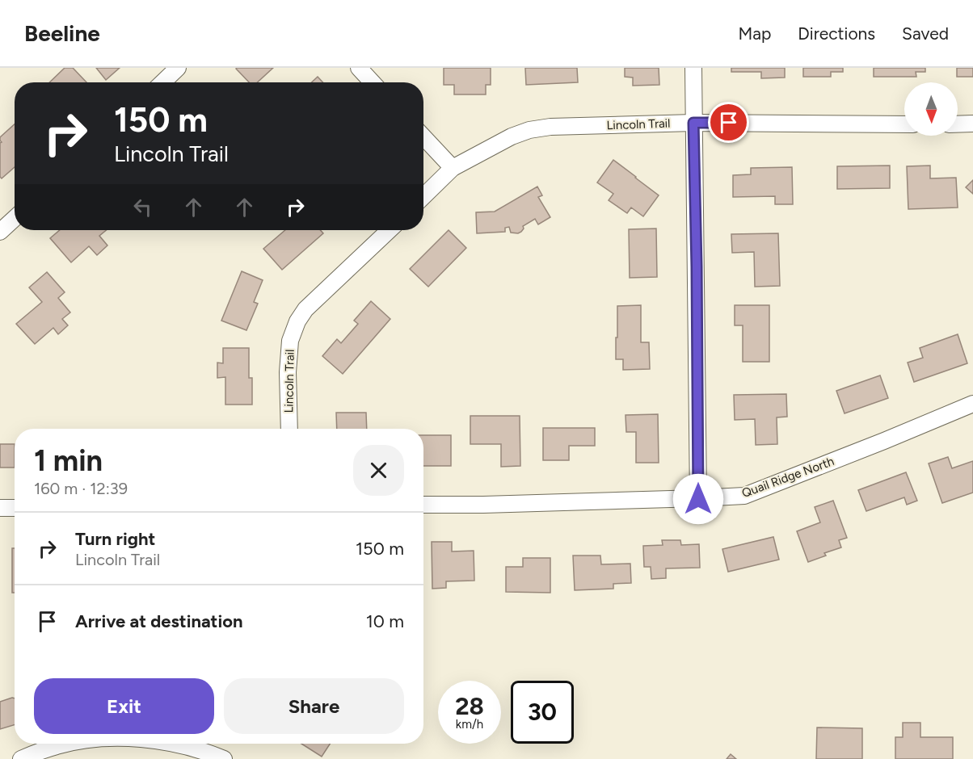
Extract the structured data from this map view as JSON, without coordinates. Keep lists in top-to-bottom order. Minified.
{"streets":{"street":["Lincoln Trail","Quail Ridge North"]},"north":"bottom","page":{"header":"Beeline","nav":["Map","Directions","Saved"],"turn":["150 m","Lincoln Trail"],"heading":["1 min","160 m · 12:39"],"list":[{"name":"Turn right","note":"Lincoln Trail","value":"150 m"},{"name":"Arrive at destination","value":"10 m"}],"buttons":["Exit","Share"],"speed":"28 km/h","limit":"30"}}
